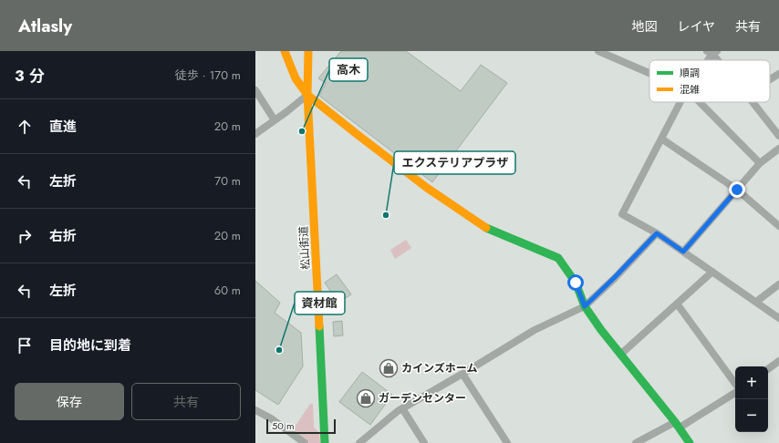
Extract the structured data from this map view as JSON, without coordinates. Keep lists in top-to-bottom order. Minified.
{"streets":{"street":["松山街道"]},"places":{"other":["高木","エクステリアプラザ","資材館"],"shop":["カインズホーム","ガーデンセンター"]},"legend":["順調","混雑"],"scale_bar":"50 m","page":{"header":"Atlasly","nav":["地図","レイヤ","共有"],"heading":["3 分","徒歩 · 170 m"],"list":[["直進","20 m"],["左折","70 m"],["右折","20 m"],["左折","60 m"],"目的地に到着"],"map_buttons":["+","−"],"buttons":["保存","共有"],"scale":"50 m"}}
